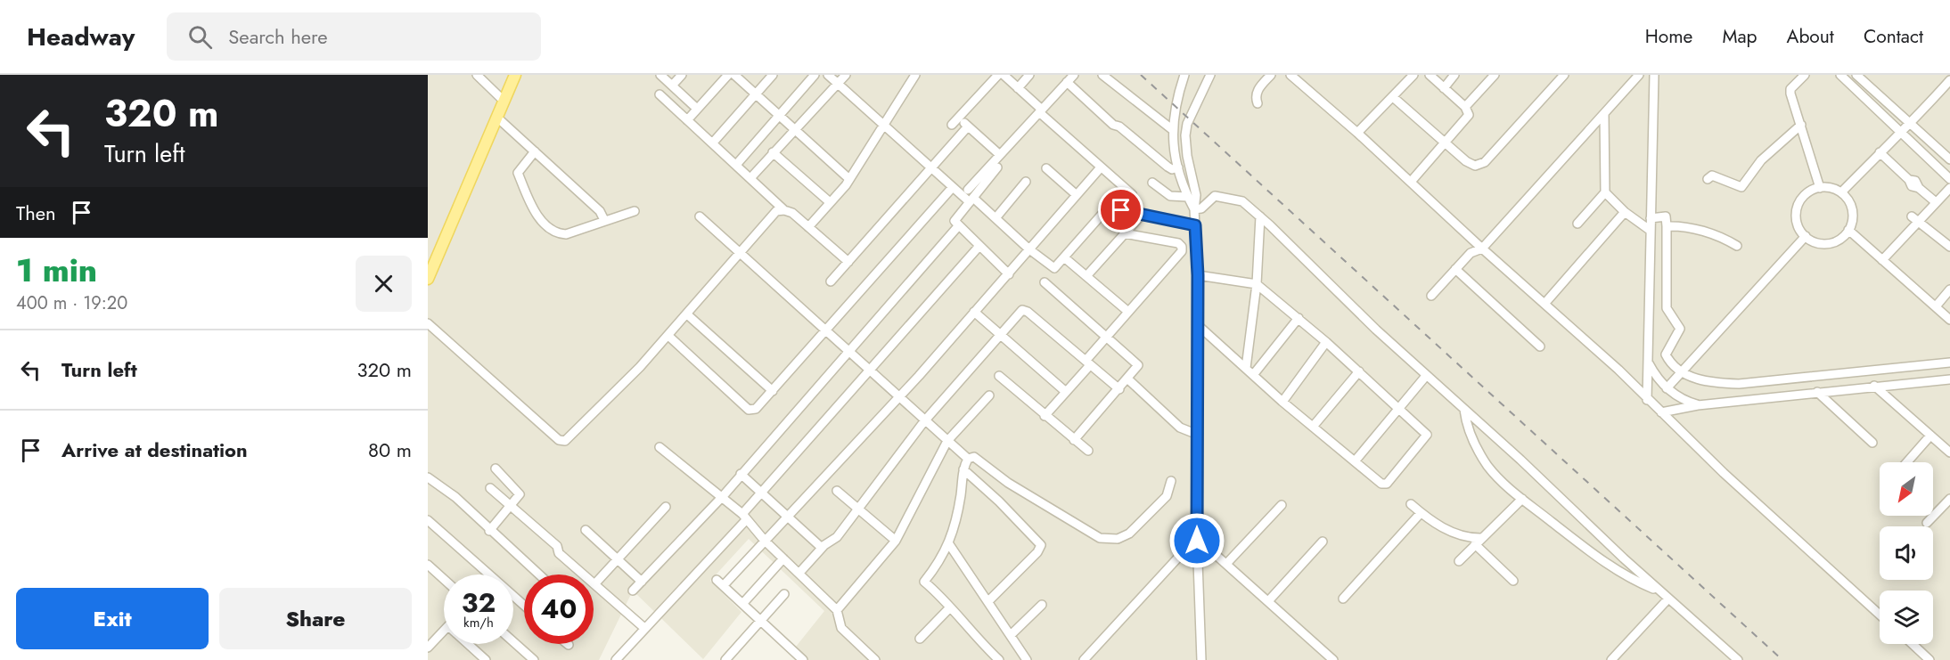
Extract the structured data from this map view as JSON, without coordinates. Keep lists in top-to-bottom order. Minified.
{"north":"bottom left","page":{"header":"Headway","search":"Search here","nav":["Home","Map","About","Contact"],"turn":["320 m","Turn left"],"then":"Then","heading":["1 min","400 m · 19:20"],"list":[{"name":"Turn left","value":"320 m"},{"name":"Arrive at destination","value":"80 m"}],"speed":"32 km/h","limit":"40","buttons":["Exit","Share"]}}
